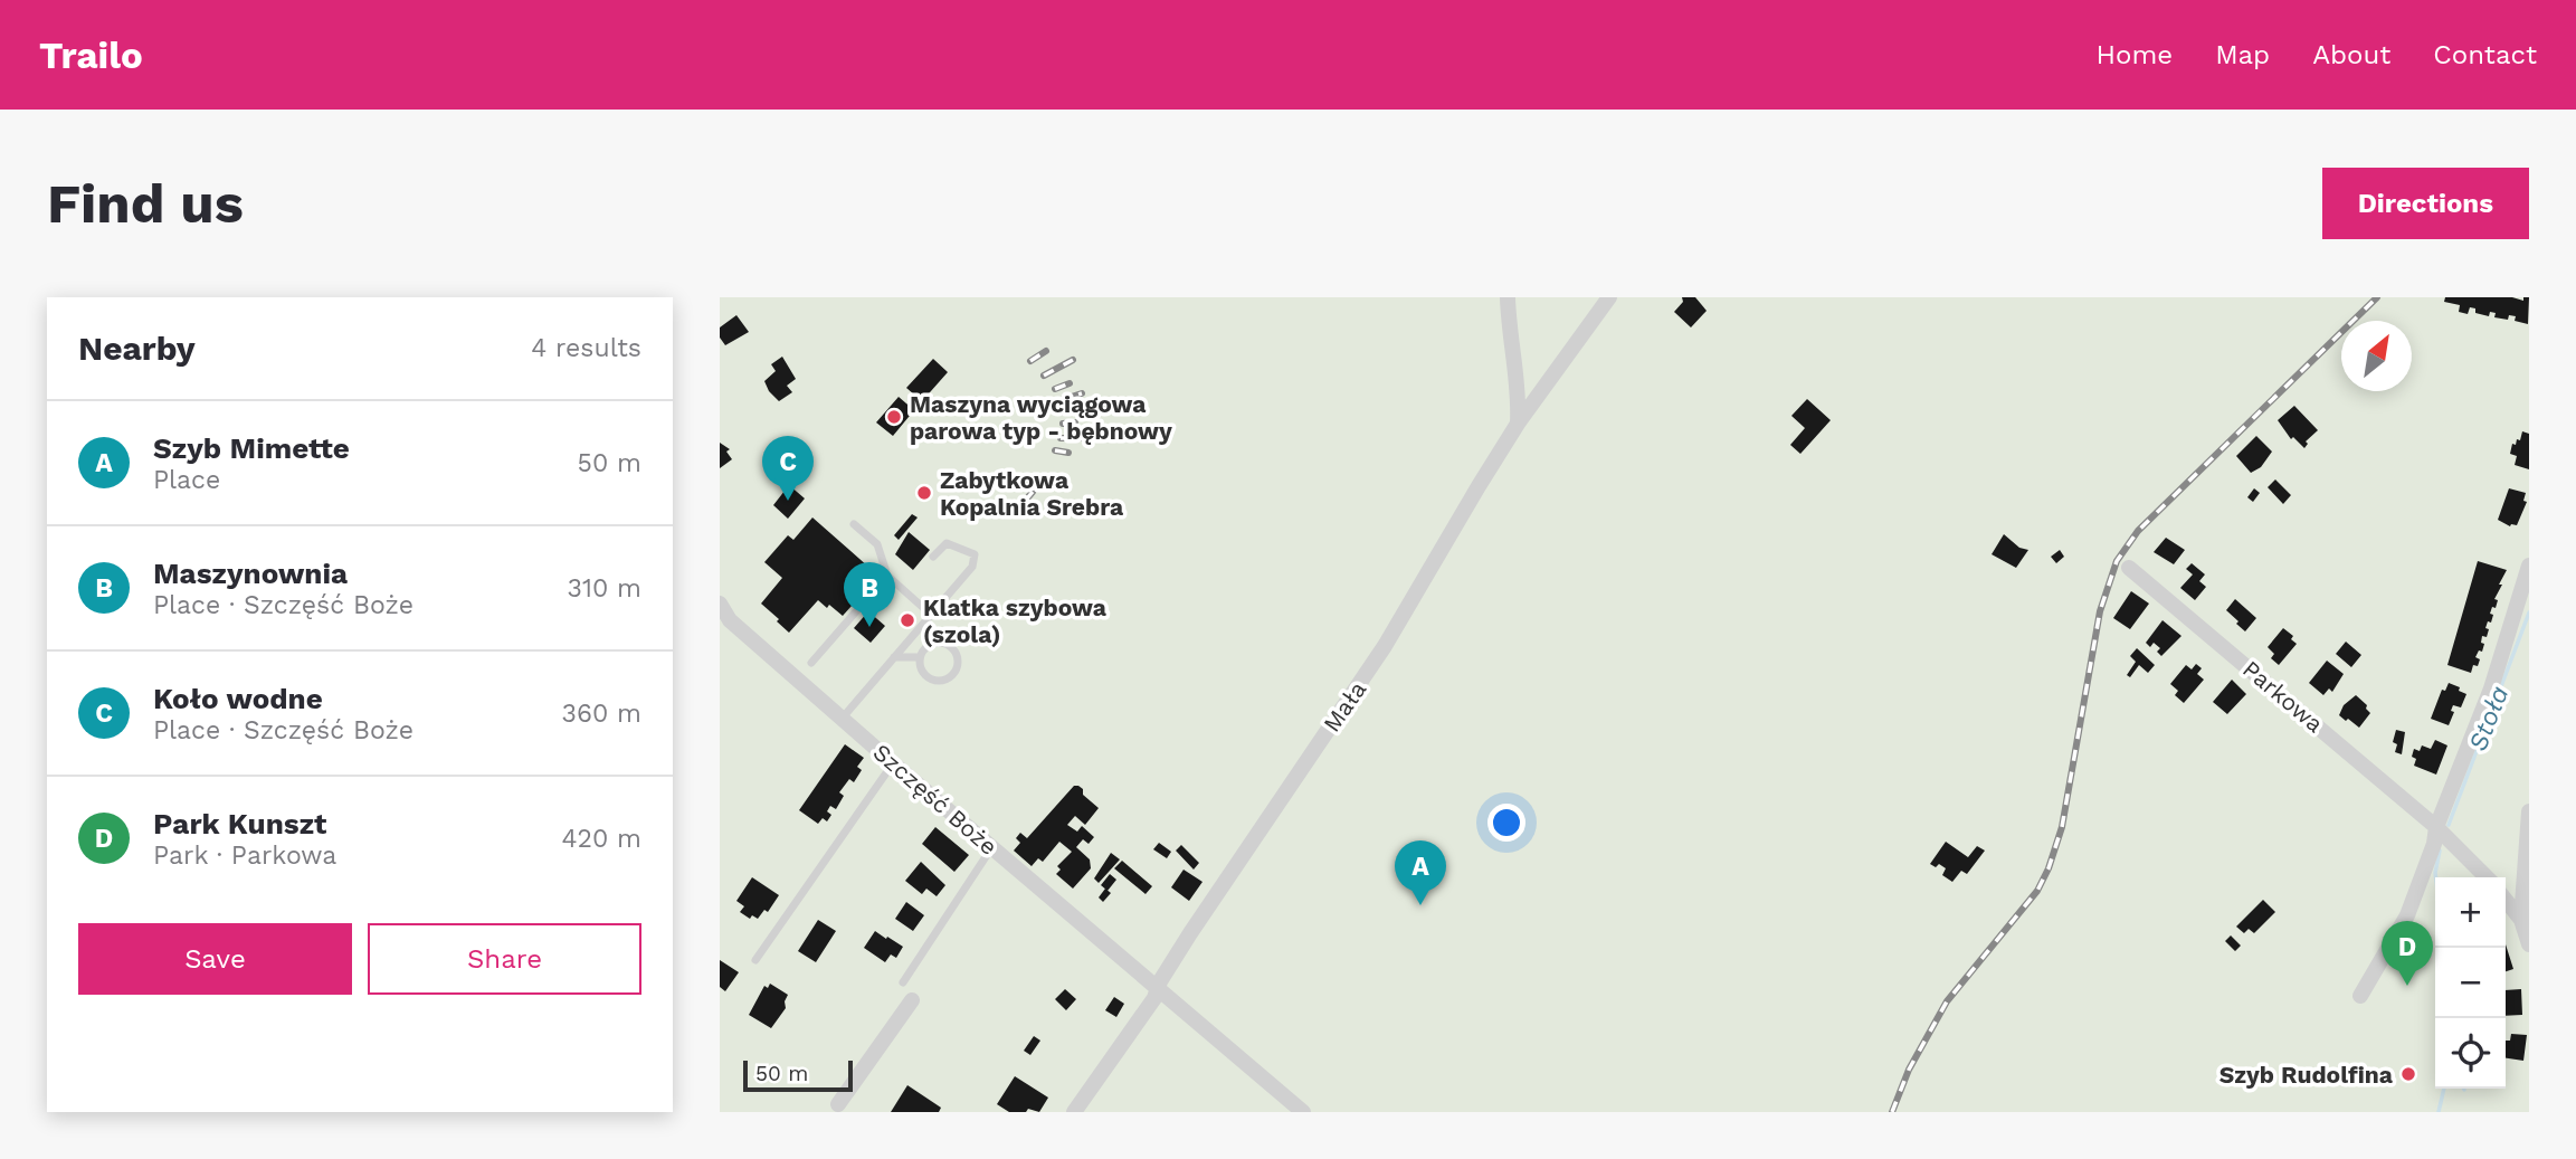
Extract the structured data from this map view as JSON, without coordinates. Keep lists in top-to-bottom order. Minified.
{"streets":{"street":["Parkowa","Mała","Szczęść Boże"]},"crossings":[["Mała","Szczęść Boże"]],"water":["Stoła"],"places":["Maszyna wyciągowa parowa typ - bębnowy","Zabytkowa Kopalnia Srebra","Klatka szybowa (szola)","Szyb Rudolfina"],"scale_bar":"50 m","north":"top right","page":{"header":"Trailo","nav":["Home","Map","About","Contact"],"buttons":["Directions",["Save","Share"]],"title":"Find us","heading":["Nearby","4 results"],"list":[{"mark":"A","name":"Szyb Mimette","note":"Place","value":"50 m"},{"mark":"B","name":"Maszynownia","note":"Place · Szczęść Boże","value":"310 m"},{"mark":"C","name":"Koło wodne","note":"Place · Szczęść Boże","value":"360 m"},{"mark":"D","name":"Park Kunszt","note":"Park · Parkowa","value":"420 m"}],"pins":["C","B","A","D"],"map_buttons":["+","−"],"scale":"50 m"}}
